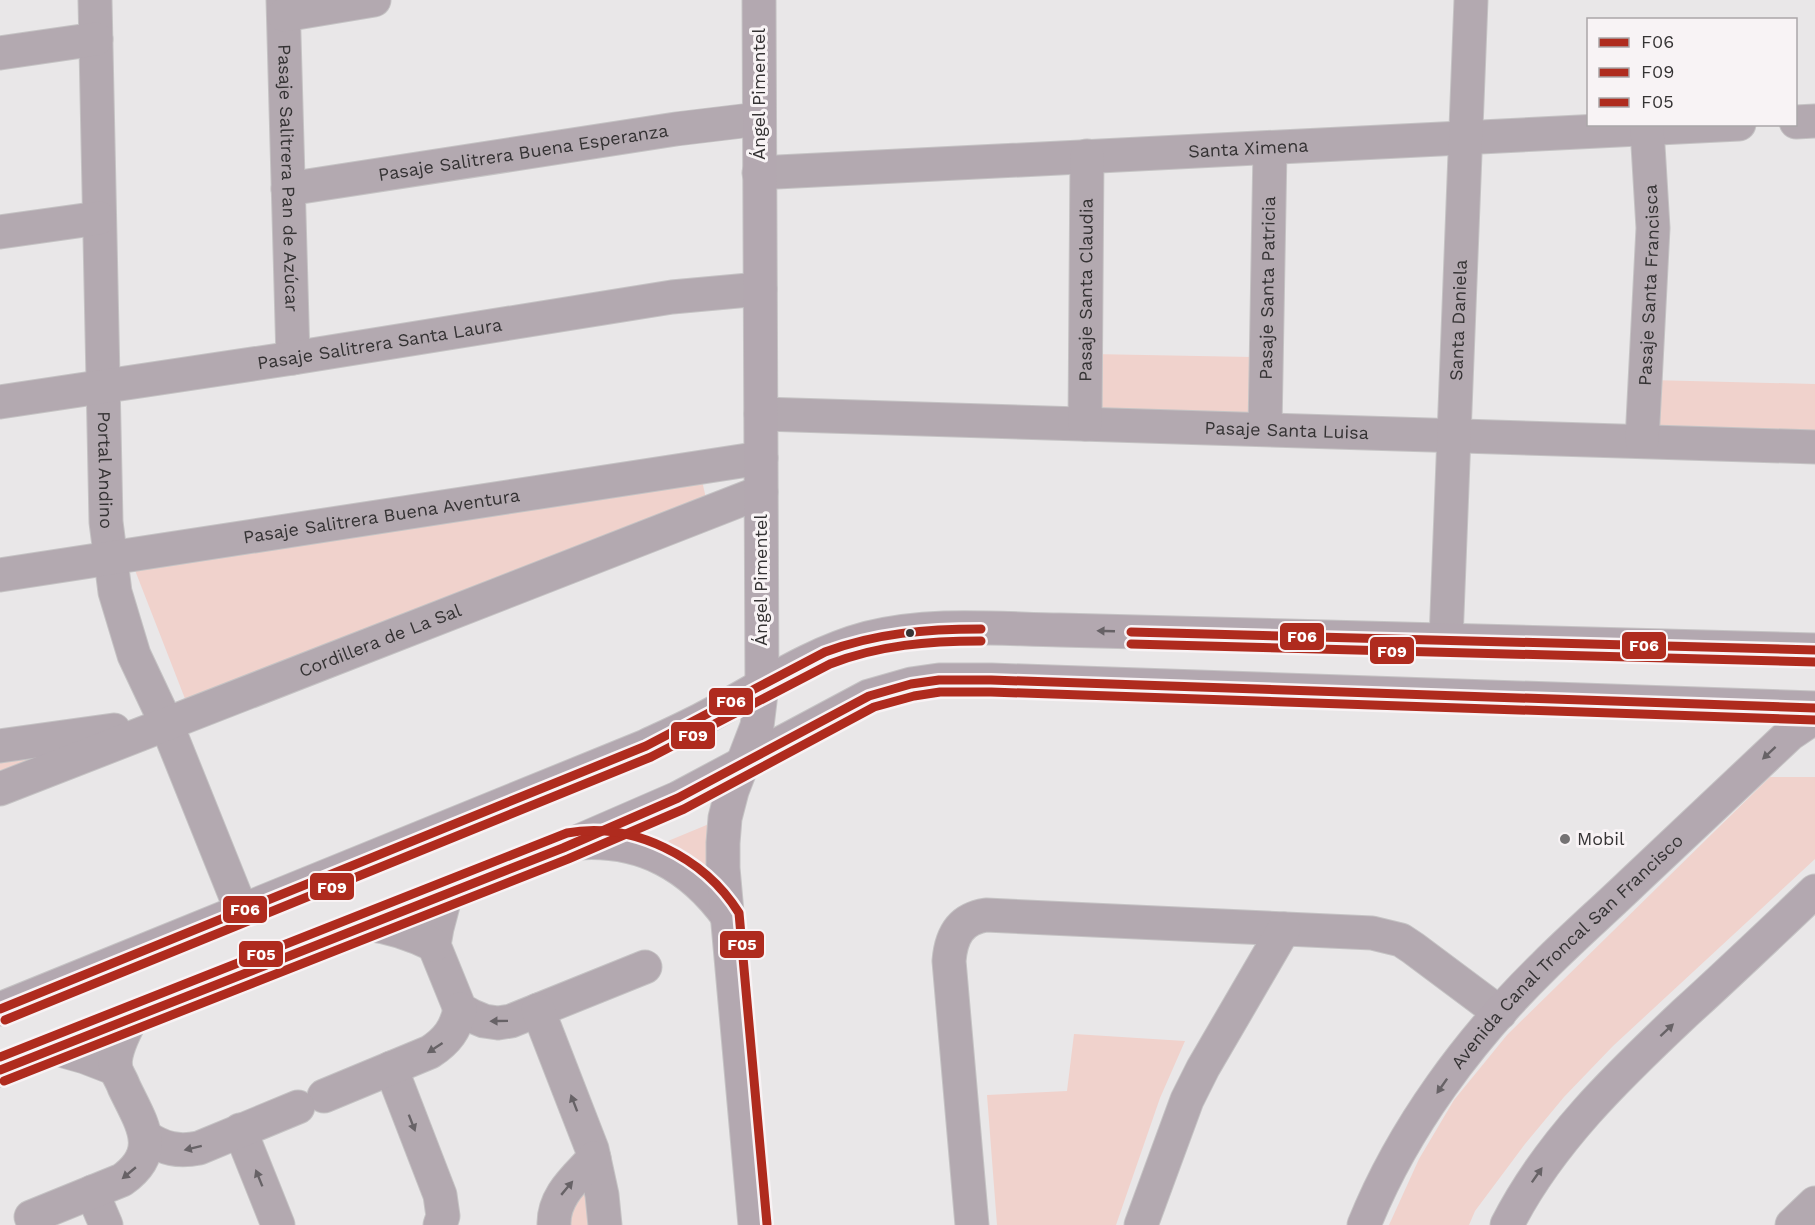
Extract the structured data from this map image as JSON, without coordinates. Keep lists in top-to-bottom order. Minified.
{"streets":{"main road":["Ángel Pimentel","Avenida Canal Troncal San Francisco"],"street":["Santa Ximena","Pasaje Salitrera Buena Esperanza","Pasaje Salitrera Pan de Azúcar","Pasaje Santa Francisca","Pasaje Santa Patricia","Pasaje Santa Claudia","Santa Daniela","Pasaje Salitrera Santa Laura","Pasaje Santa Luisa","Portal Andino","Pasaje Salitrera Buena Aventura","Cordillera de La Sal"]},"crossings":[["Ángel Pimentel","Santa Ximena"],["Ángel Pimentel","Pasaje Salitrera Buena Esperanza"],["Ángel Pimentel","Pasaje Salitrera Santa Laura"],["Ángel Pimentel","Pasaje Santa Luisa"],["Ángel Pimentel","Pasaje Salitrera Buena Aventura"],["Ángel Pimentel","Cordillera de La Sal"],["Santa Ximena","Pasaje Santa Francisca"],["Santa Ximena","Pasaje Santa Patricia"],["Santa Ximena","Pasaje Santa Claudia"],["Santa Ximena","Santa Daniela"],["Pasaje Salitrera Buena Esperanza","Pasaje Salitrera Pan de Azúcar"],["Pasaje Salitrera Pan de Azúcar","Pasaje Salitrera Santa Laura"],["Pasaje Santa Francisca","Pasaje Santa Luisa"],["Pasaje Santa Patricia","Pasaje Santa Luisa"],["Pasaje Santa Claudia","Pasaje Santa Luisa"],["Santa Daniela","Pasaje Santa Luisa"],["Pasaje Salitrera Santa Laura","Portal Andino"],["Portal Andino","Pasaje Salitrera Buena Aventura"],["Portal Andino","Cordillera de La Sal"]],"places":["Mobil"],"lines":["transit line F06","transit line F09","transit line F05"],"legend":["F06","F09","F05"]}
